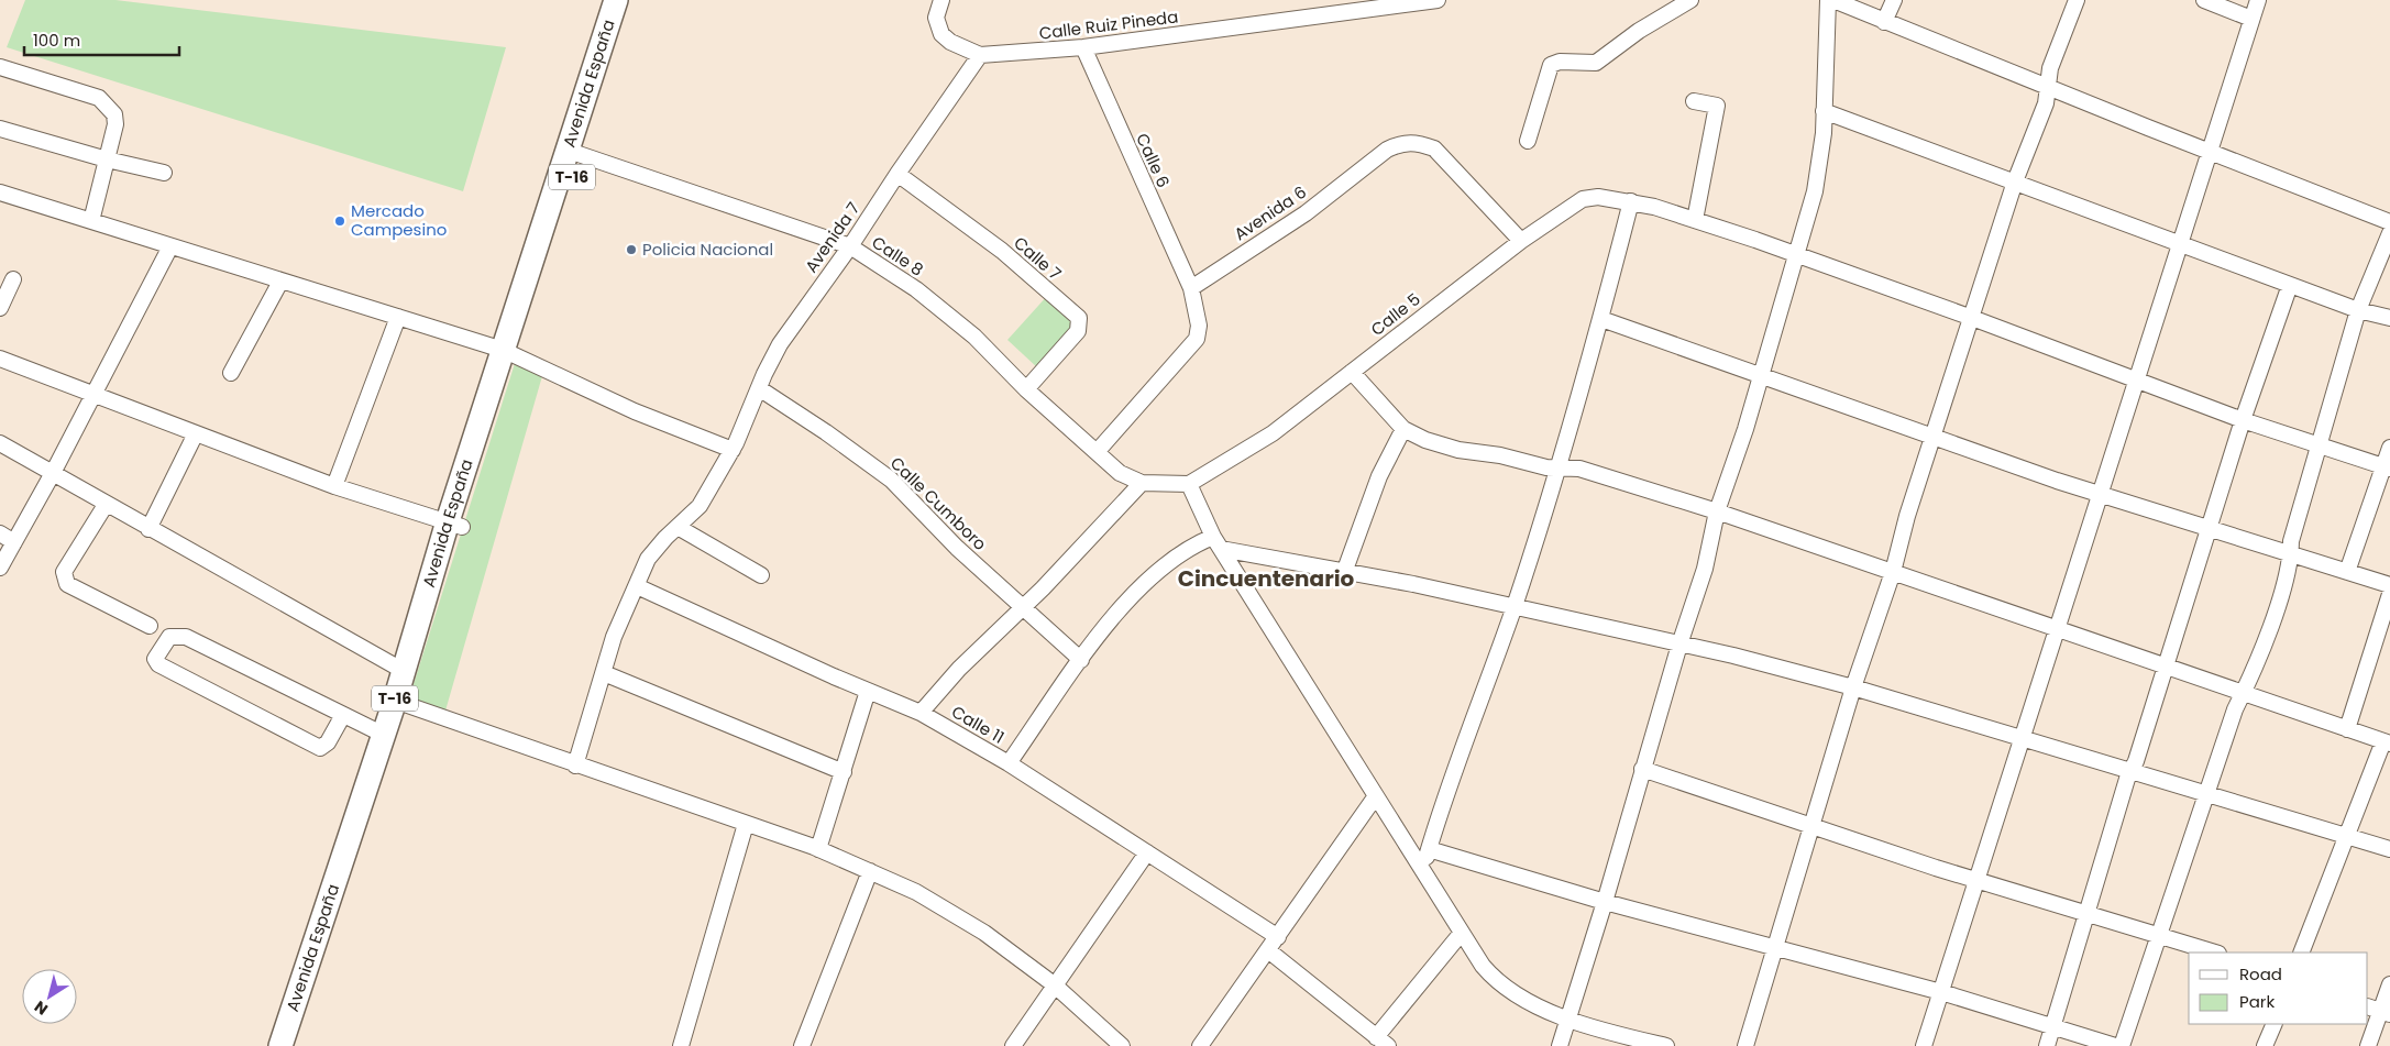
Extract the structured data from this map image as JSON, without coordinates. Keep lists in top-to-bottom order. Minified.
{"streets":{"highway":["Avenida España","T-16"],"street":["Calle Ruiz Pineda","Calle 6","Avenida 6","Avenida 7","Calle 8","Calle 7","Calle 5","Calle Cumboro","Calle 11"]},"crossings":[["Calle Ruiz Pineda","Calle 6"],["Calle Ruiz Pineda","Avenida 7"],["Avenida España","Calle 8"],["Calle 6","Avenida 6"],["Avenida 6","Calle 5"],["Avenida 7","Calle 8"],["Avenida 7","Calle 7"],["Avenida 7","Calle Cumboro"],["Avenida 7","Calle 11"],["Calle 8","Calle 7"]],"districts":["Cincuentenario"],"places":["Mercado Campesino","Policia Nacional"],"legend":["Road","Park"],"scale_bar":"100 m","north":"bottom left"}
